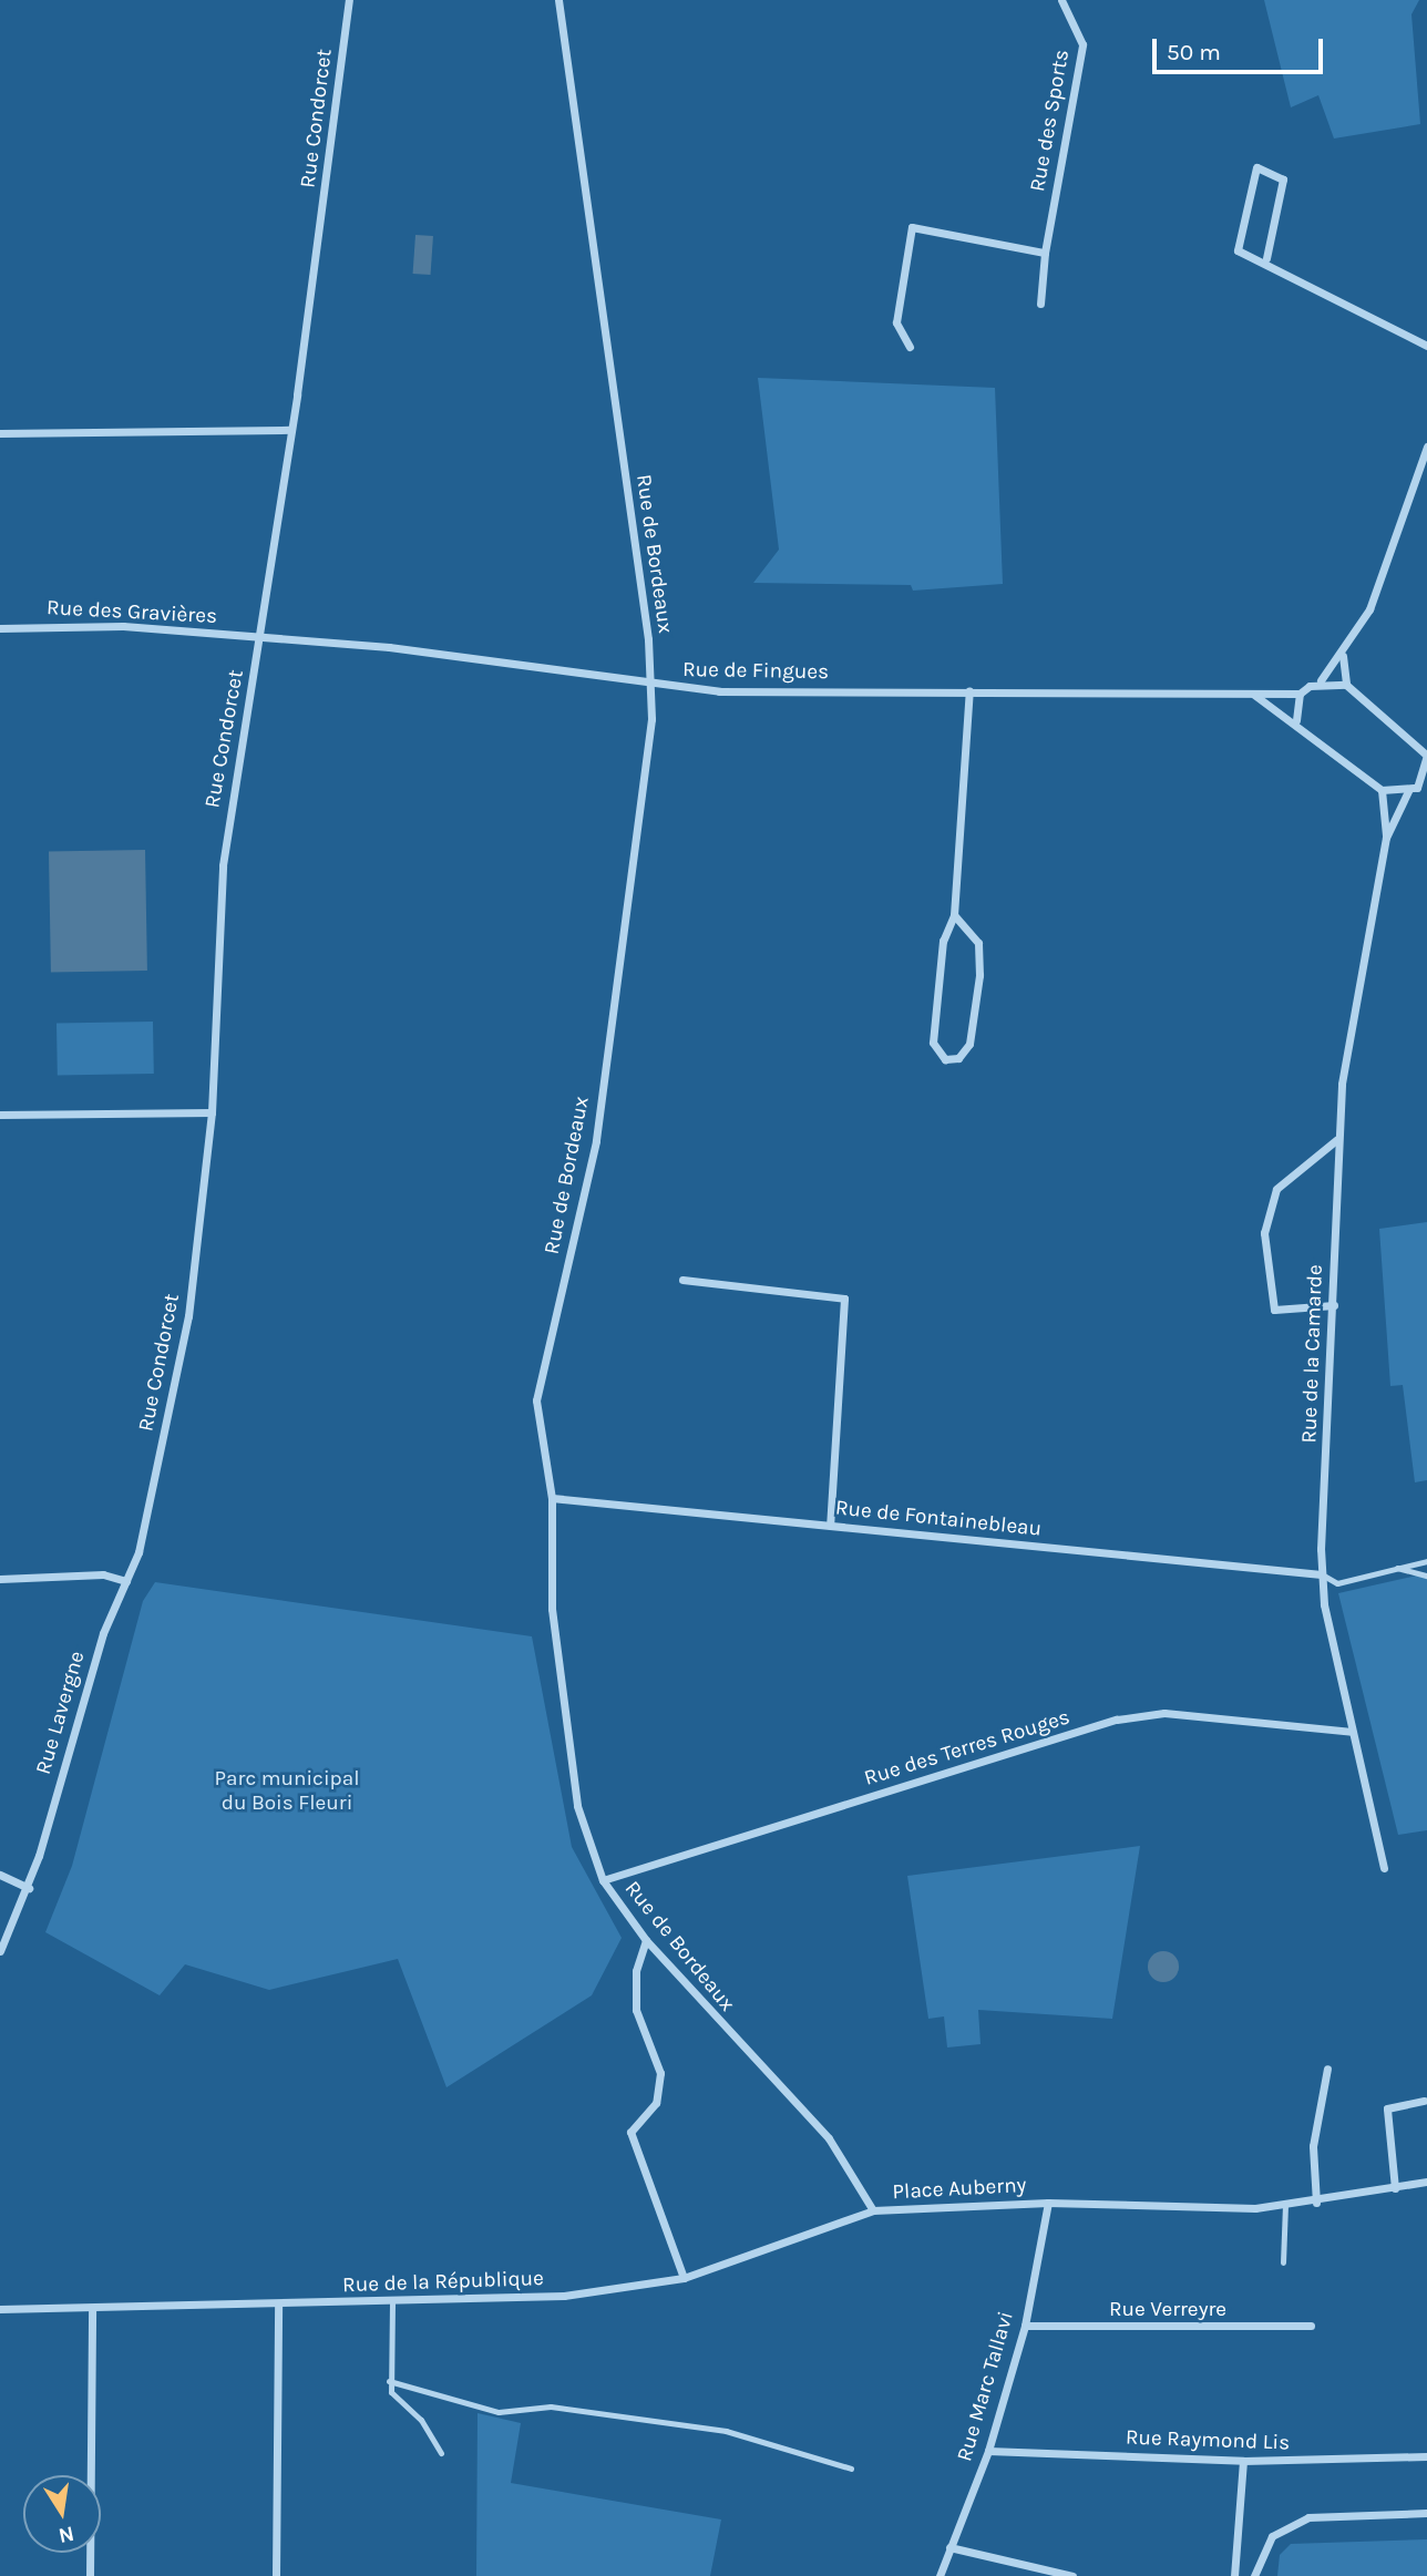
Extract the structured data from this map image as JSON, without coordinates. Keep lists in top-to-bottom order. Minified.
{"streets":{"street":["Rue Condorcet","Rue des Sports","Rue de Bordeaux","Rue des Gravières","Rue de Fingues","Rue de la Camarde","Rue de Fontainebleau","Rue Lavergne","Rue des Terres Rouges","Place Auberny","Rue de la République","Rue Verreyre","Rue Marc Tallavi","Rue Raymond Lis"]},"crossings":[["Rue Condorcet","Rue des Gravières"],["Rue Condorcet","Rue de Fingues"],["Rue Condorcet","Rue Lavergne"],["Rue de Bordeaux","Rue de Fingues"],["Rue de Bordeaux","Rue de Fontainebleau"],["Rue de Bordeaux","Rue des Terres Rouges"],["Rue de Bordeaux","Place Auberny"],["Rue de Bordeaux","Rue de la République"],["Rue des Gravières","Rue de Fingues"],["Rue de Fingues","Rue de la Camarde"],["Rue de la Camarde","Rue de Fontainebleau"],["Rue de la Camarde","Rue des Terres Rouges"],["Place Auberny","Rue de la République"],["Place Auberny","Rue Marc Tallavi"],["Rue Verreyre","Rue Marc Tallavi"],["Rue Marc Tallavi","Rue Raymond Lis"]],"parks":["Parc municipal du Bois Fleuri"],"scale_bar":"50 m","north":"bottom"}
